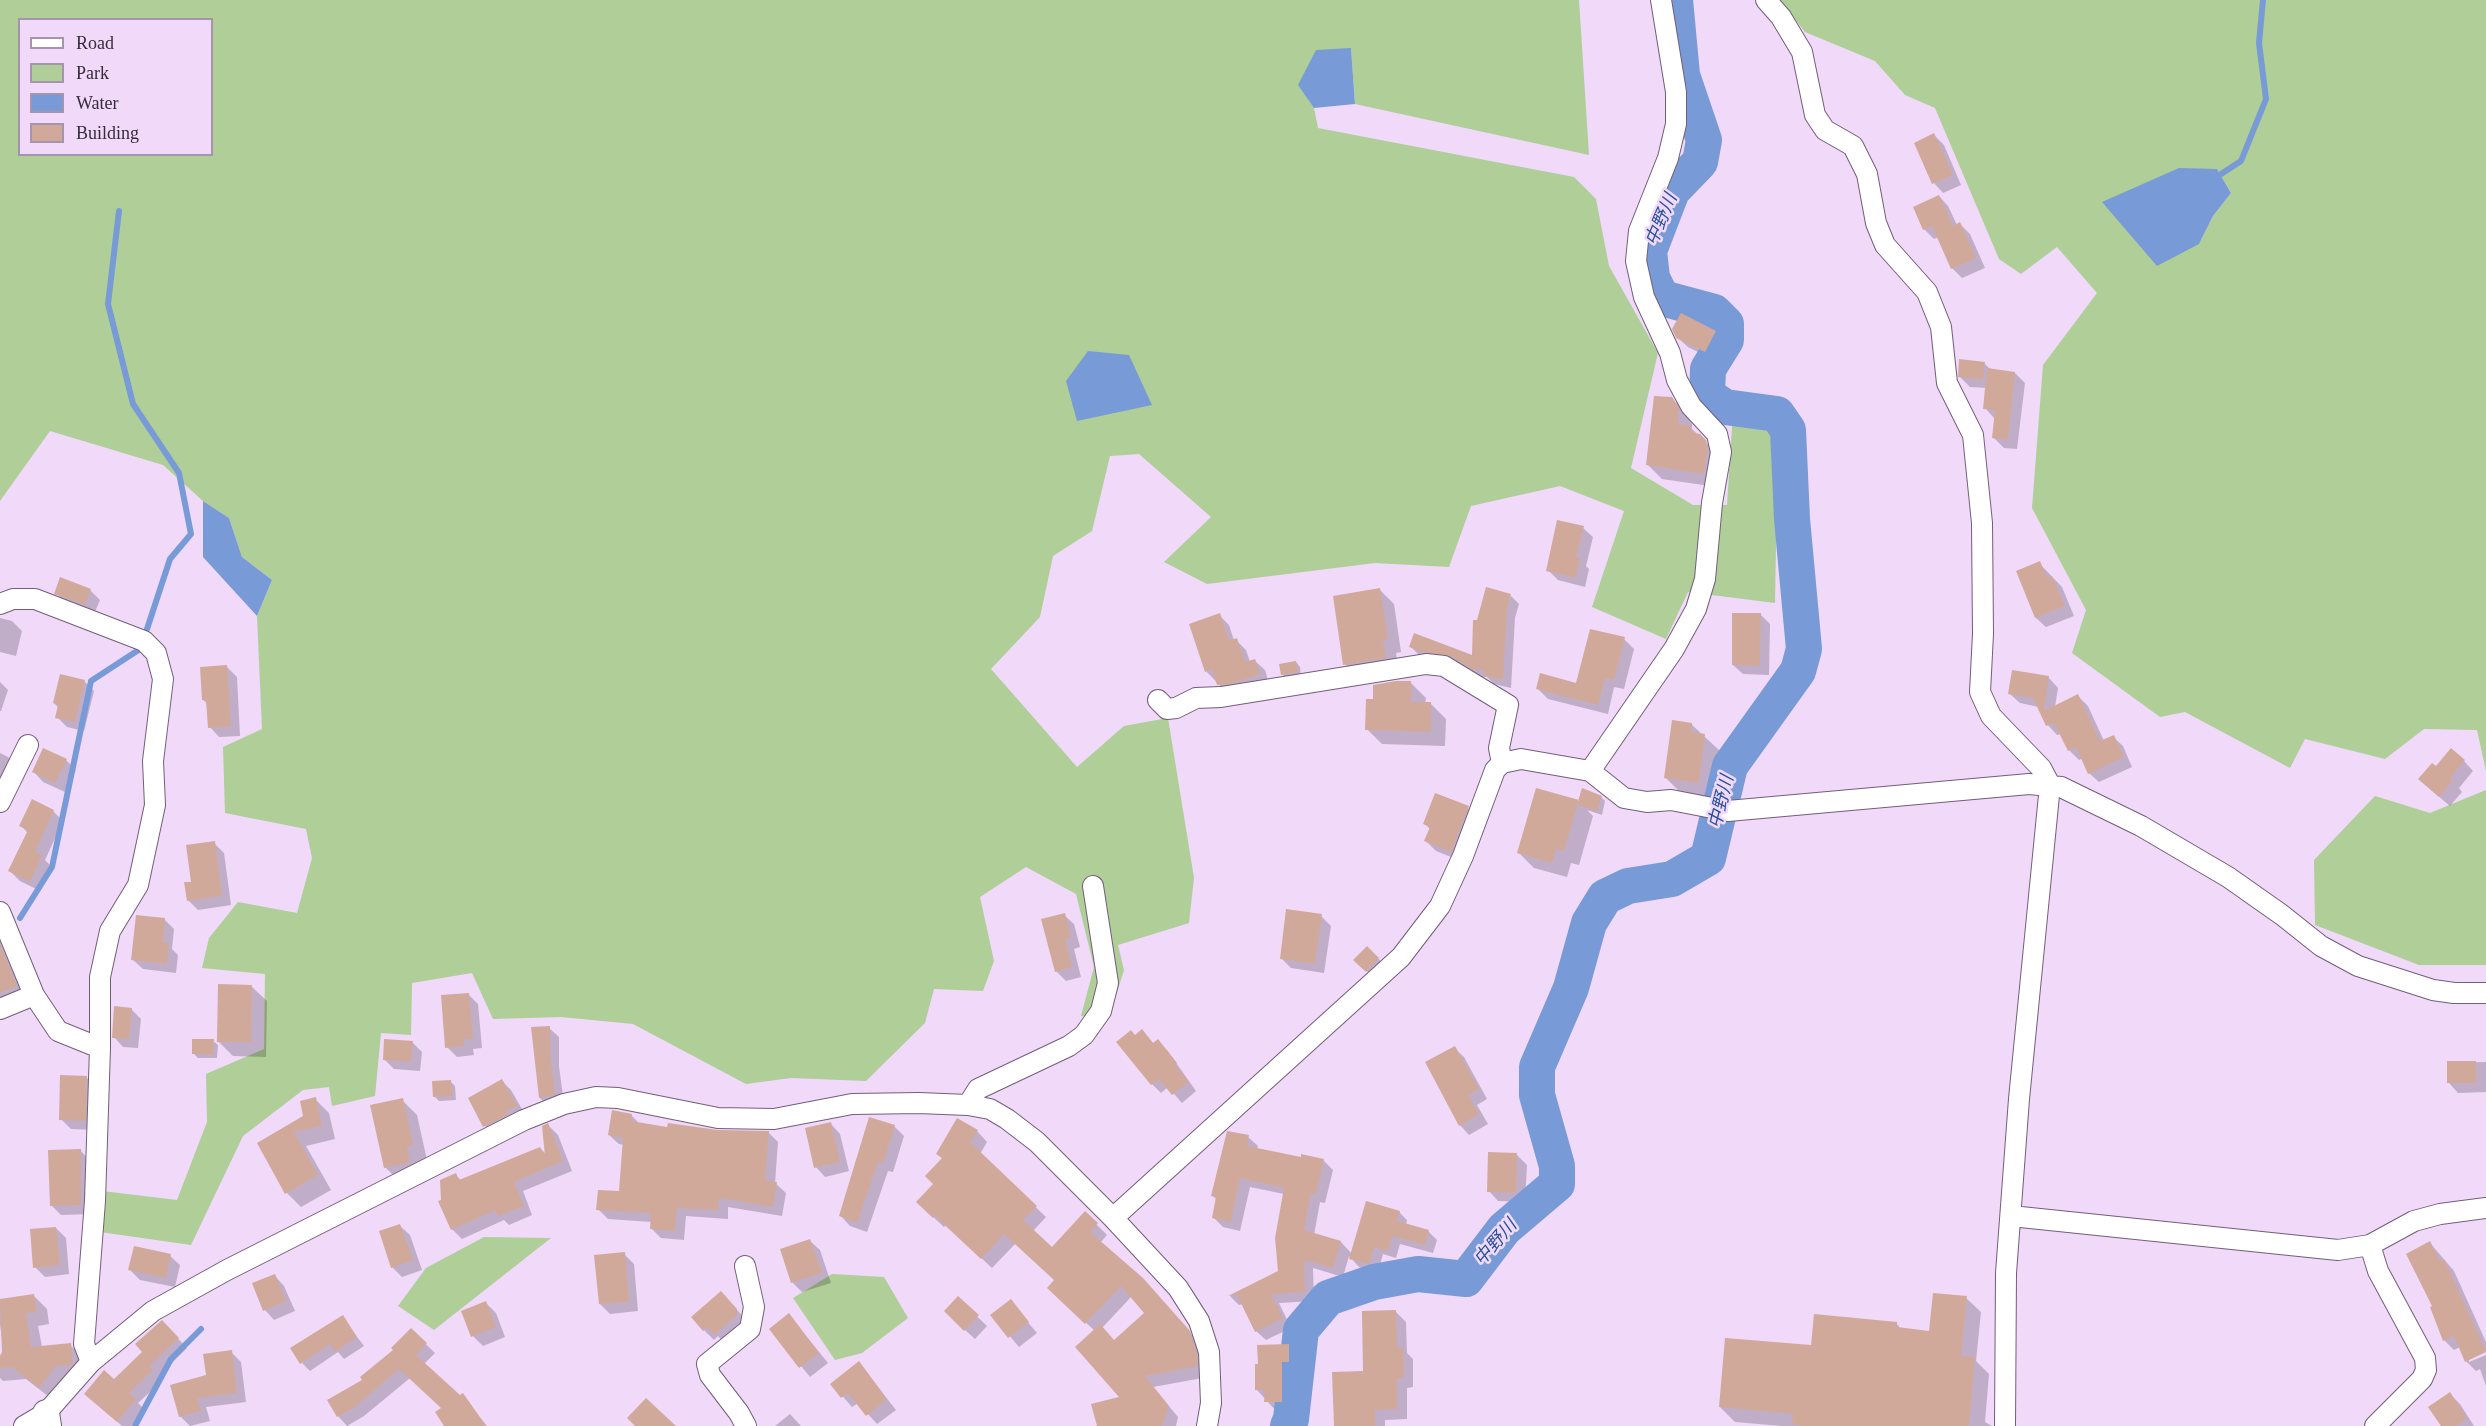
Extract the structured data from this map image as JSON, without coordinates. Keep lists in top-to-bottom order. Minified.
{"water":["中野川"],"legend":["Road","Park","Water","Building"]}
